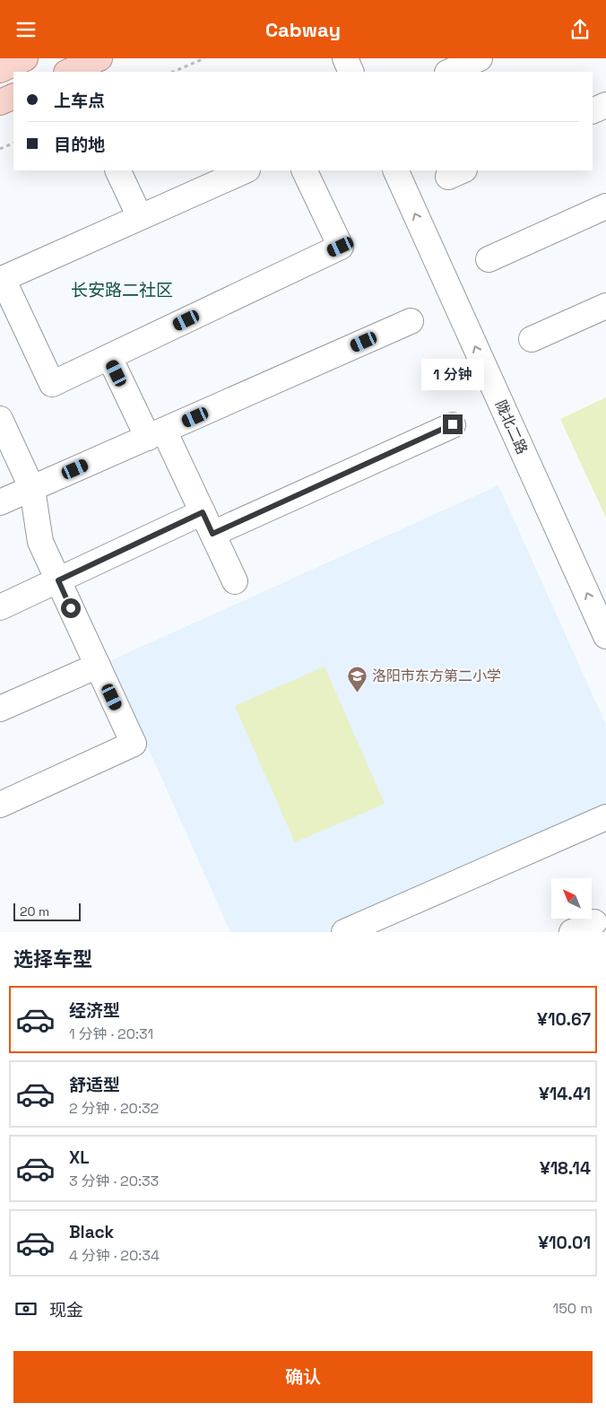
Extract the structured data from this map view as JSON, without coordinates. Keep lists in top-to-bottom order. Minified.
{"streets":{"street":["陇北二路"]},"one_way":["陇北二路"],"districts":["长安路二社区"],"places":{"school or university":["洛阳市东方第二小学"]},"scale_bar":"20 m","north":"top left","page":{"header":"Cabway","banner":["上车点","目的地"],"bubble":"1 分钟","scale":"20 m","heading":"选择车型","list":[{"name":"经济型","note":"1 分钟 · 20:31","value":"¥10.67"},{"name":"舒适型","note":"2 分钟 · 20:32","value":"¥14.41"},{"name":"XL","note":"3 分钟 · 20:33","value":"¥18.14"},{"name":"Black","note":"4 分钟 · 20:34","value":"¥10.01"}],"pay":["现金","150 m"],"buttons":"确认"}}
